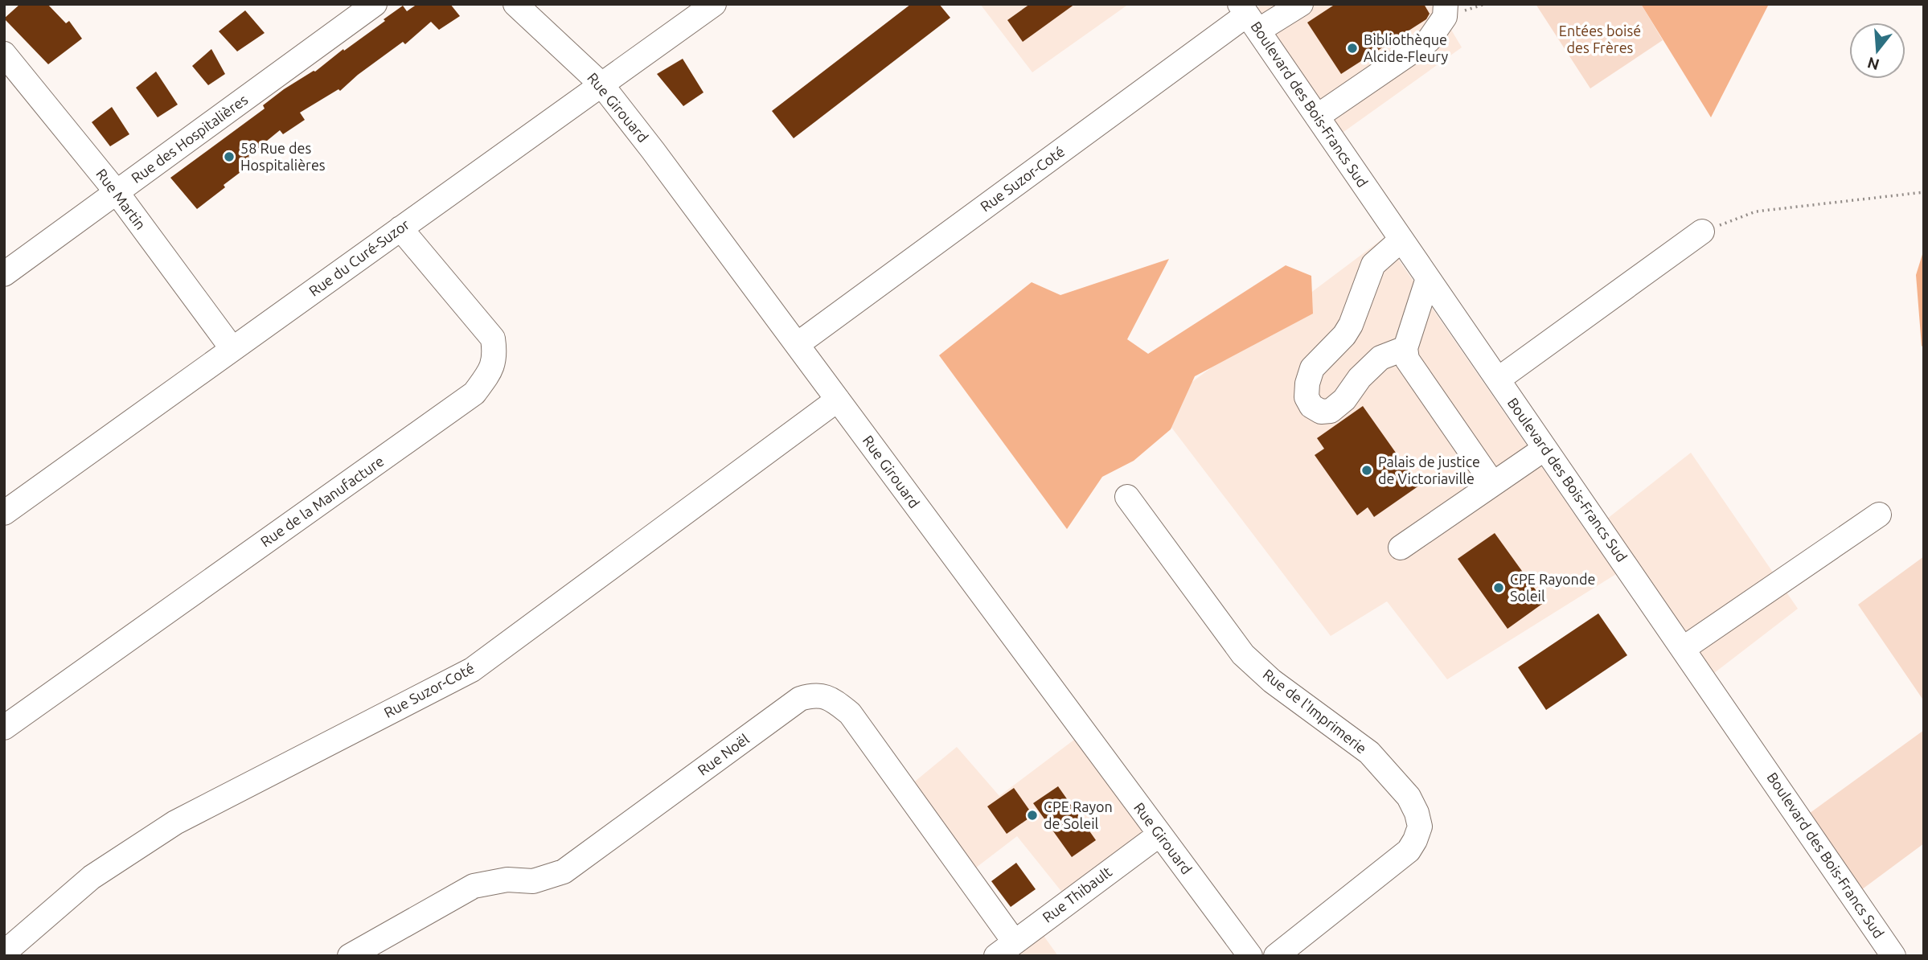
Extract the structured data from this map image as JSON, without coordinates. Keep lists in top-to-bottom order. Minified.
{"streets":{"street":["Boulevard des Bois-Francs Sud","Rue Girouard","Rue des Hospitalières","Rue Suzor-Coté","Rue Martin","Rue du Curé-Suzor","Rue de la Manufacture","Rue de l'Imprimerie","Rue Noël","Rue Thibault"]},"crossings":[["Boulevard des Bois-Francs Sud","Rue Suzor-Coté"],["Rue Girouard","Rue Suzor-Coté"],["Rue Girouard","Rue du Curé-Suzor"],["Rue Girouard","Rue Thibault"],["Rue des Hospitalières","Rue Martin"],["Rue Martin","Rue du Curé-Suzor"],["Rue du Curé-Suzor","Rue de la Manufacture"],["Rue Noël","Rue Thibault"]],"parks":["Entées boisé des Frères"],"places":["Bibliothèque Alcide-Fleury","58 Rue des Hospitalières","Palais de justice de Victoriaville","CPE Rayonde Soleil","CPE Rayon de Soleil"],"north":"bottom"}
